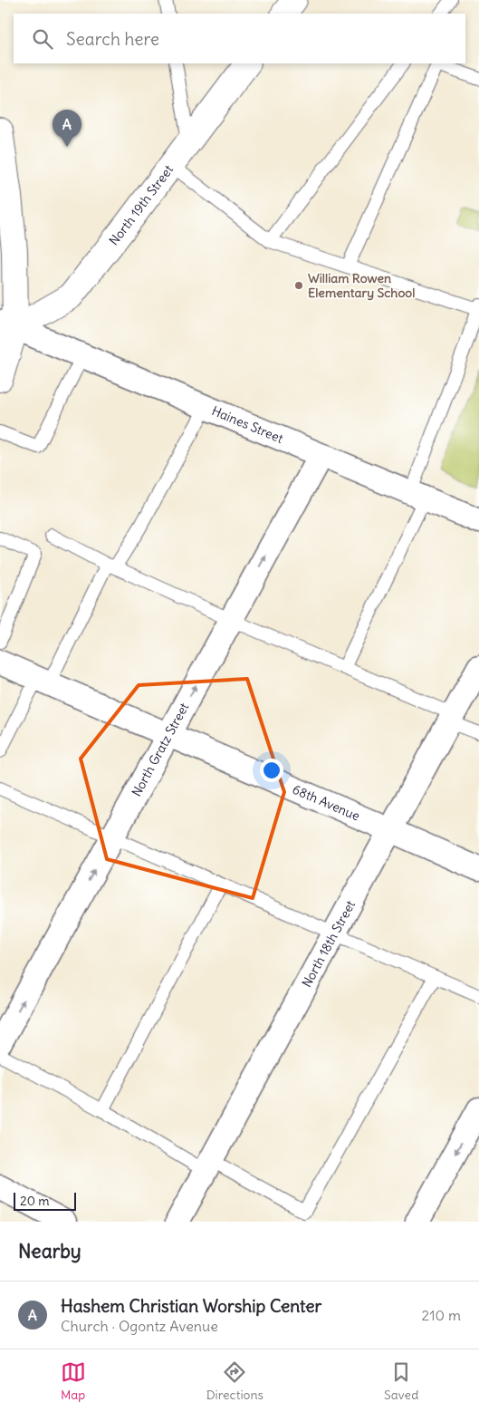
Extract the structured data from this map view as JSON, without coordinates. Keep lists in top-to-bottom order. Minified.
{"streets":{"street":["North 19th Street","Haines Street","North Gratz Street","68th Avenue","North 18th Street"]},"crossings":[["North 19th Street","Haines Street"],["Haines Street","North Gratz Street"],["North Gratz Street","68th Avenue"],["68th Avenue","North 18th Street"]],"one_way":["North Gratz Street"],"places":["William Rowen Elementary School"],"scale_bar":"20 m","page":{"search":"Search here","pins":"A","scale":"20 m","heading":"Nearby","list":[{"mark":"A","name":"Hashem Christian Worship Center","note":"Church · Ogontz Avenue","value":"210 m"}],"nav":["Map","Directions","Saved"]}}
